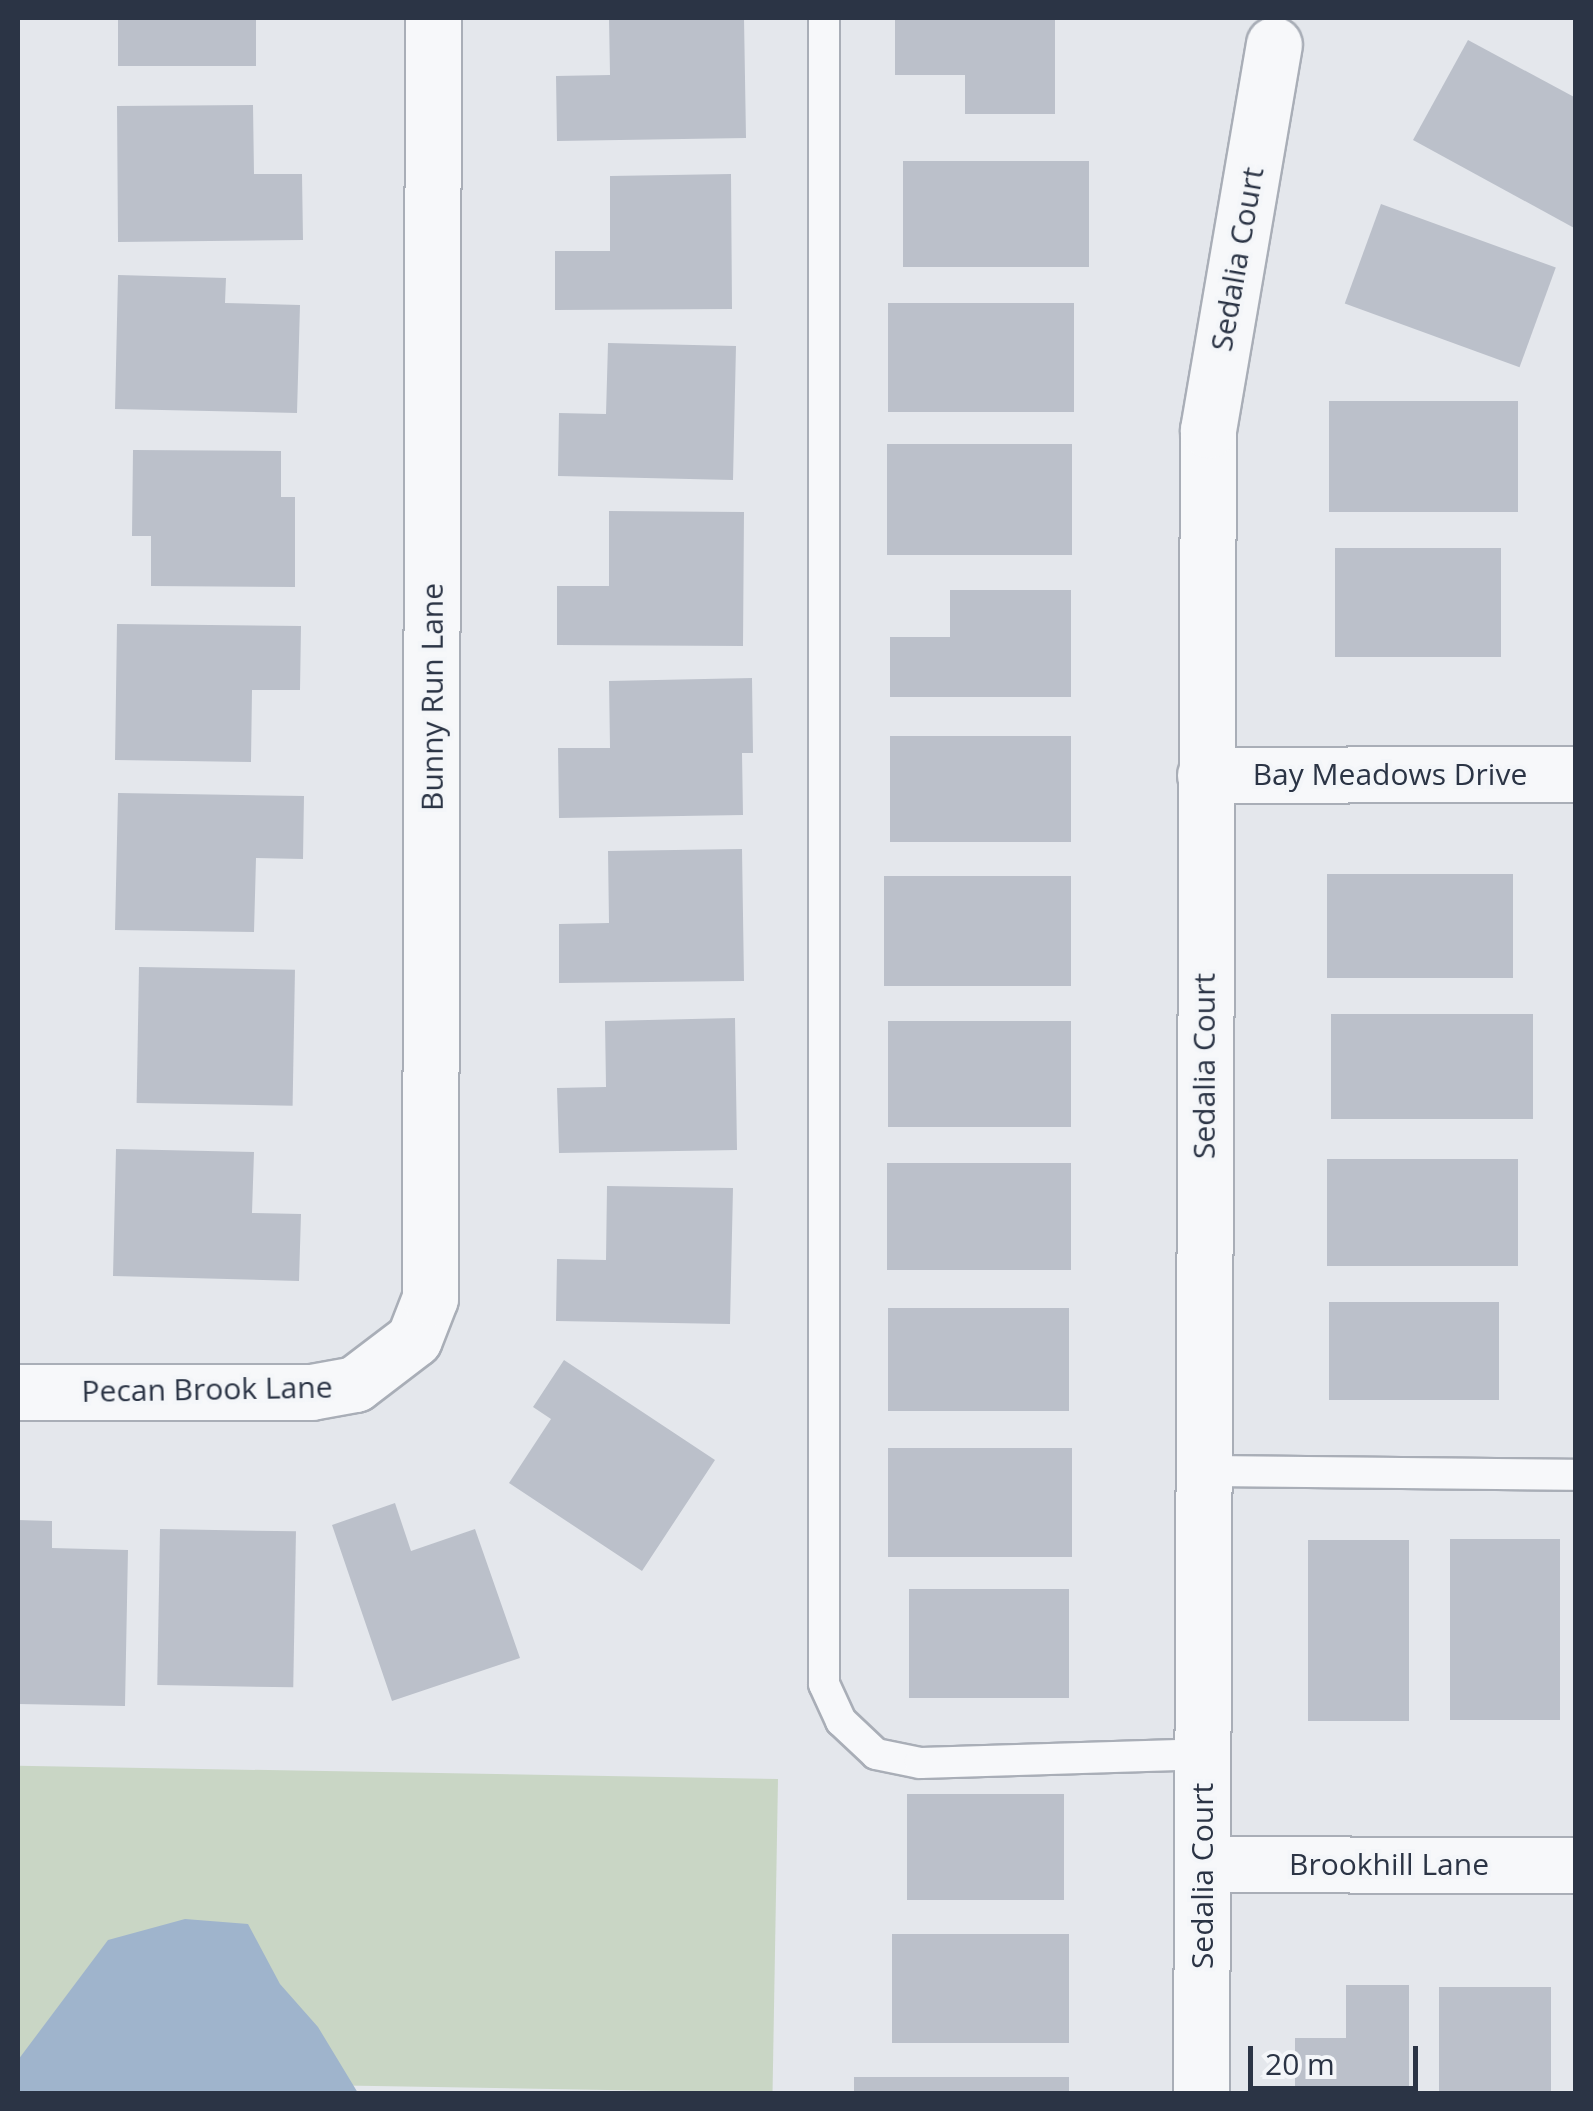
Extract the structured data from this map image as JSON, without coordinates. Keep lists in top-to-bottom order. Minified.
{"streets":{"street":["Sedalia Court","Bunny Run Lane","Bay Meadows Drive","Pecan Brook Lane","Brookhill Lane"]},"crossings":[["Sedalia Court","Bay Meadows Drive"],["Sedalia Court","Brookhill Lane"],["Bunny Run Lane","Pecan Brook Lane"]],"scale_bar":"20 m"}
